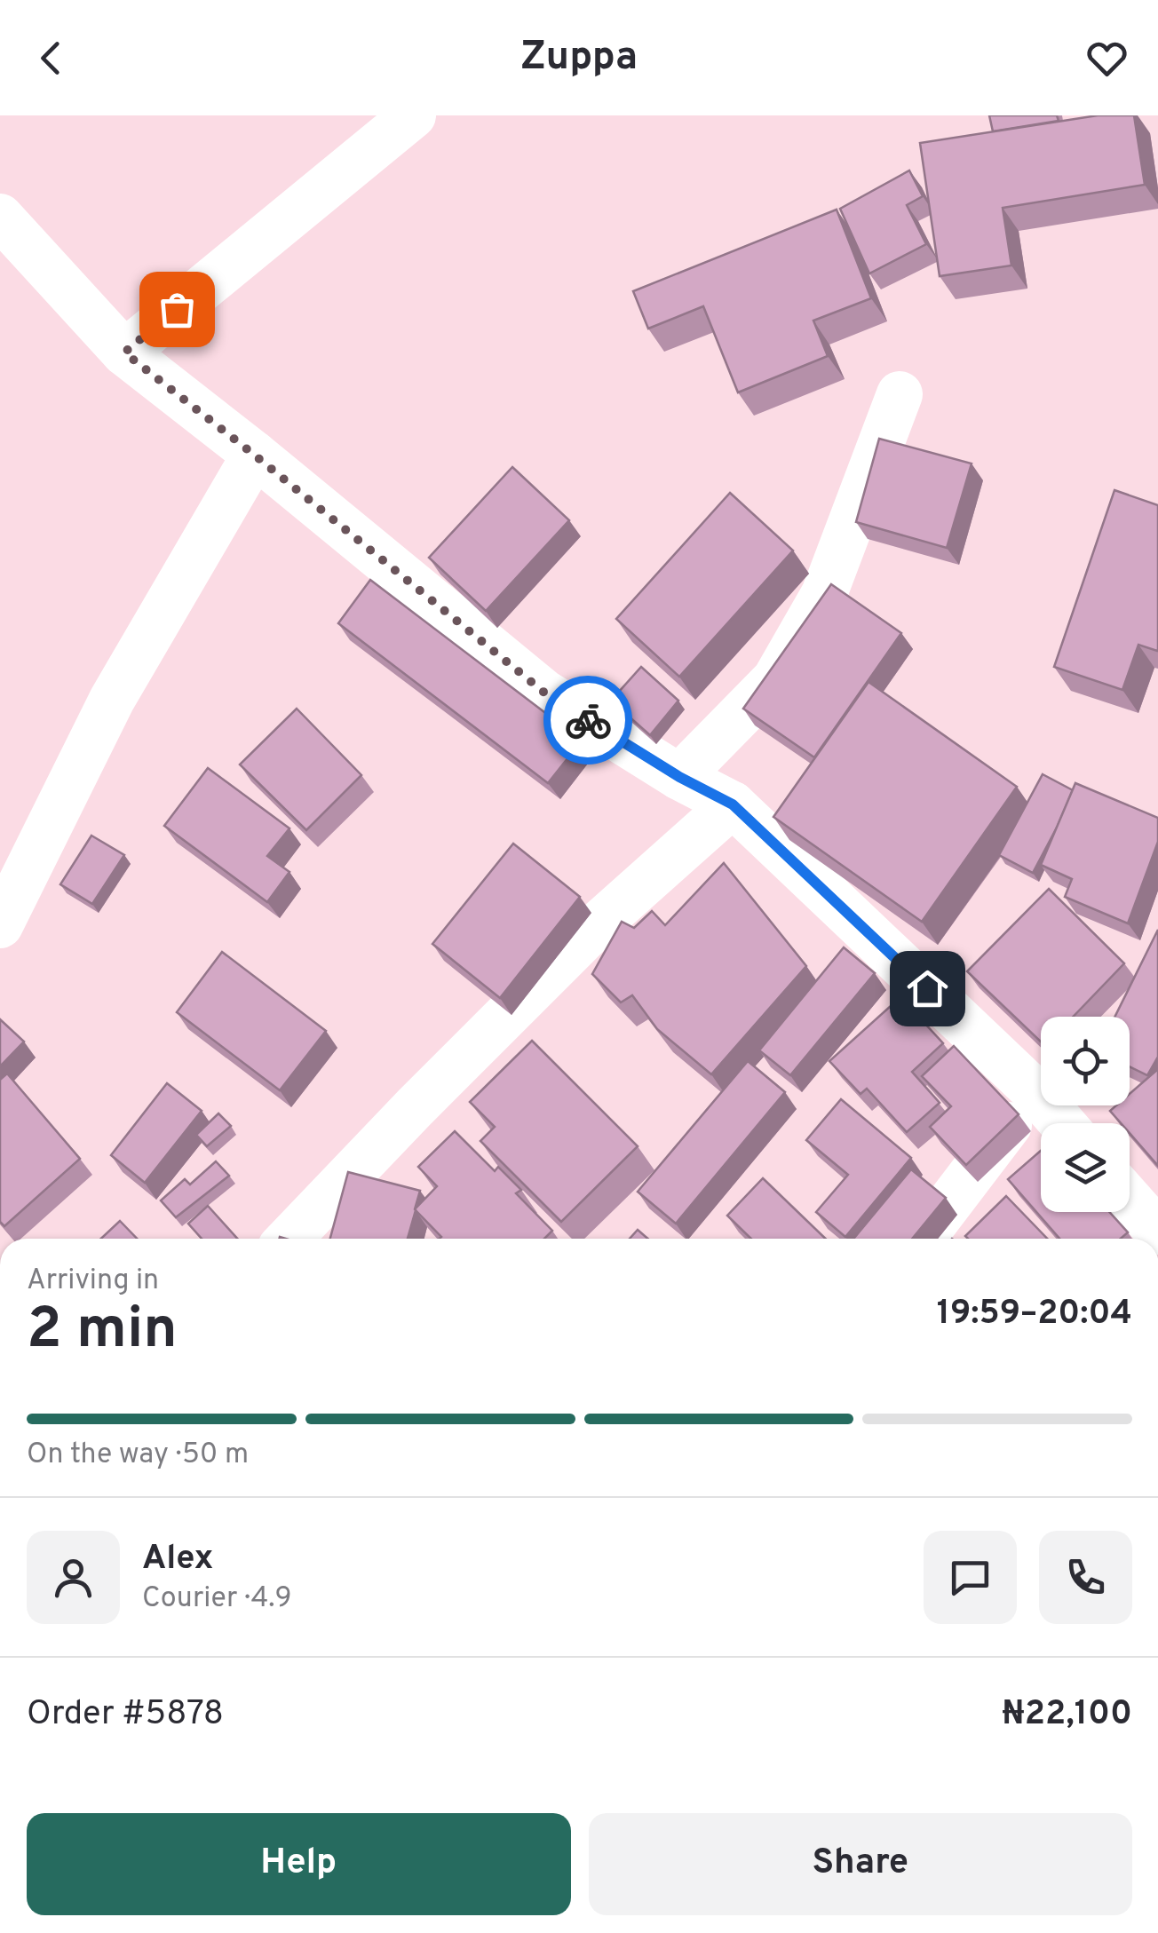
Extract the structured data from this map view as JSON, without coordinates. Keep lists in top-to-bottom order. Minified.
{"page":{"header":"Zuppa","heading":["2 min","Arriving in","19:59–20:04"],"panel":["Alex","Courier · 4.9","Order #5878","₦22,100"],"bar":"On the way · 50 m","buttons":["Help","Share"]}}
